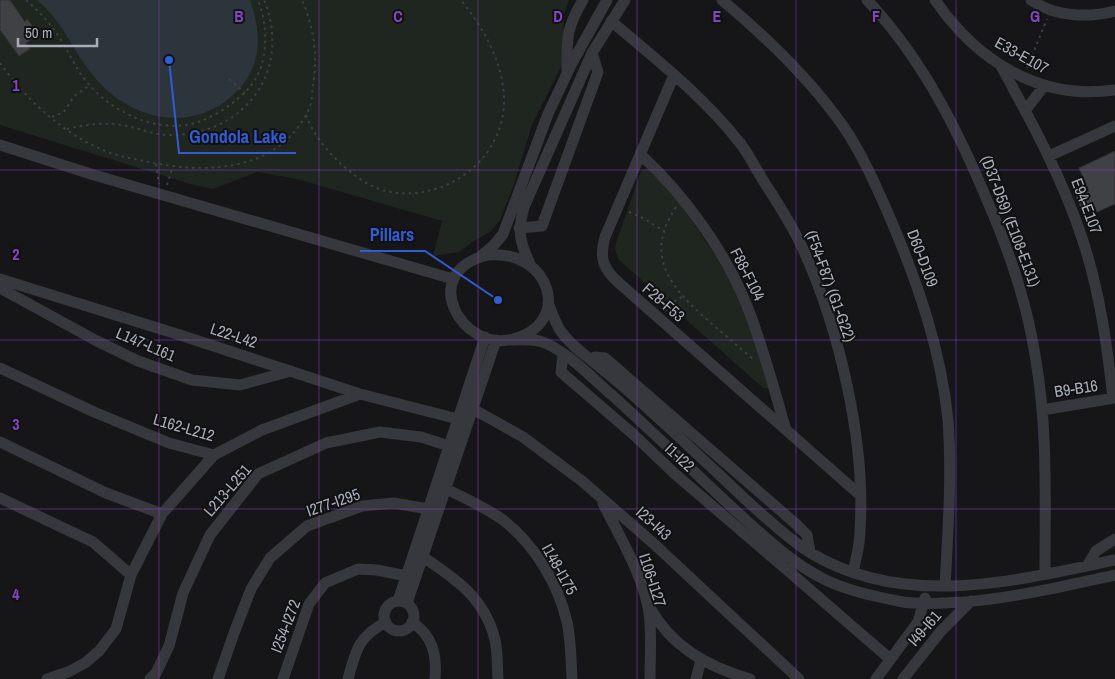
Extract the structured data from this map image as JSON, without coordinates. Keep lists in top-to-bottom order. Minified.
{"streets":{"street":["E33-E107","E94-E107","(D37-D59) (E108-E131)","D60-D109","F88-F104","(F54-F87) (G1-G22)","F28-F53","L22-L42","L147-L161","B9-B16","L162-L212","I1-I22","L213-L251","I277-I295","I23-I43","I148-I175","I106-I127","I254-I272","I49-I61"]},"crossings":[["E33-E107","E94-E107"],["E94-E107","B9-B16"],["(D37-D59) (E108-E131)","B9-B16"],["F88-F104","F28-F53"],["(F54-F87) (G1-G22)","F28-F53"],["L22-L42","L147-L161"],["L22-L42","L162-L212"],["I23-I43","I106-I127"]],"places":["Gondola Lake","Pillars"],"scale_bar":"50 m","grid":{"columns":["B","C","D","E","F","G"],"rows":["1","2","3","4"]}}
